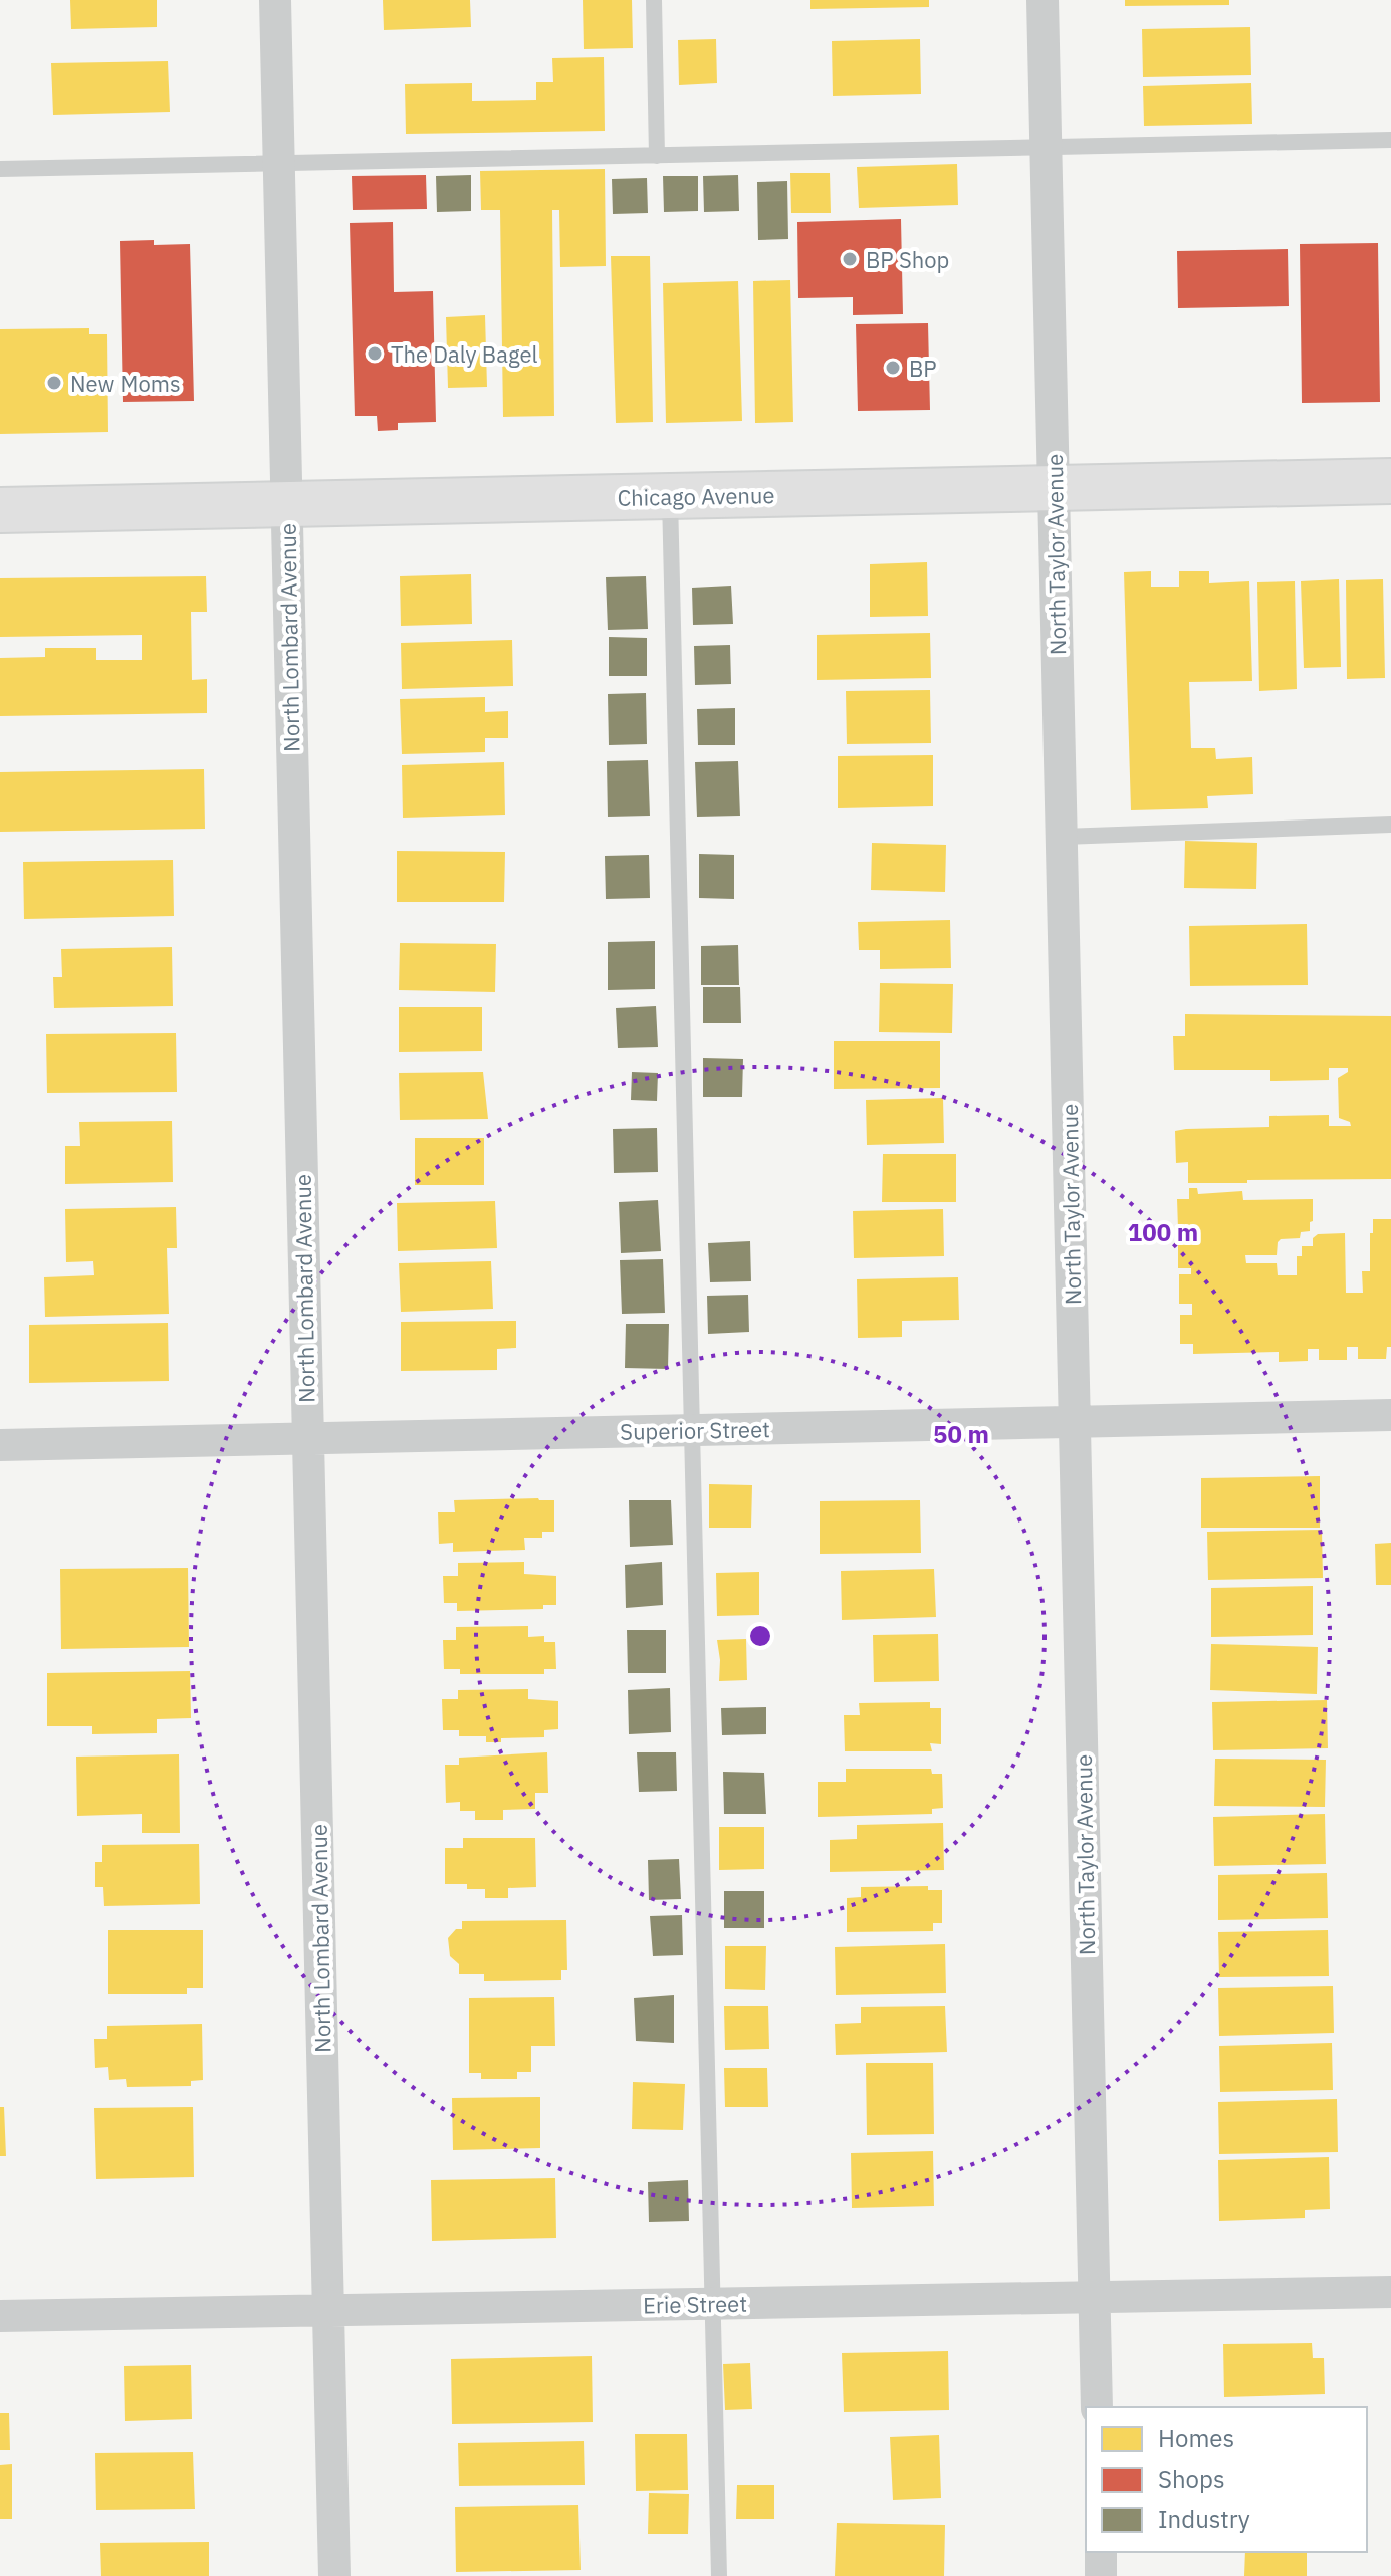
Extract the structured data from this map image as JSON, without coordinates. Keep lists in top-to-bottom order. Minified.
{"streets":{"main road":["Chicago Avenue"],"street":["North Taylor Avenue","North Lombard Avenue","Superior Street","Erie Street"]},"crossings":[["Chicago Avenue","North Taylor Avenue"],["Chicago Avenue","North Lombard Avenue"],["North Taylor Avenue","Superior Street"],["North Taylor Avenue","Erie Street"],["North Lombard Avenue","Superior Street"],["North Lombard Avenue","Erie Street"]],"places":["BP Shop","The Daly Bagel","BP","New Moms"],"legend":["Homes","Shops","Industry"],"rings":["100 m","50 m"]}
